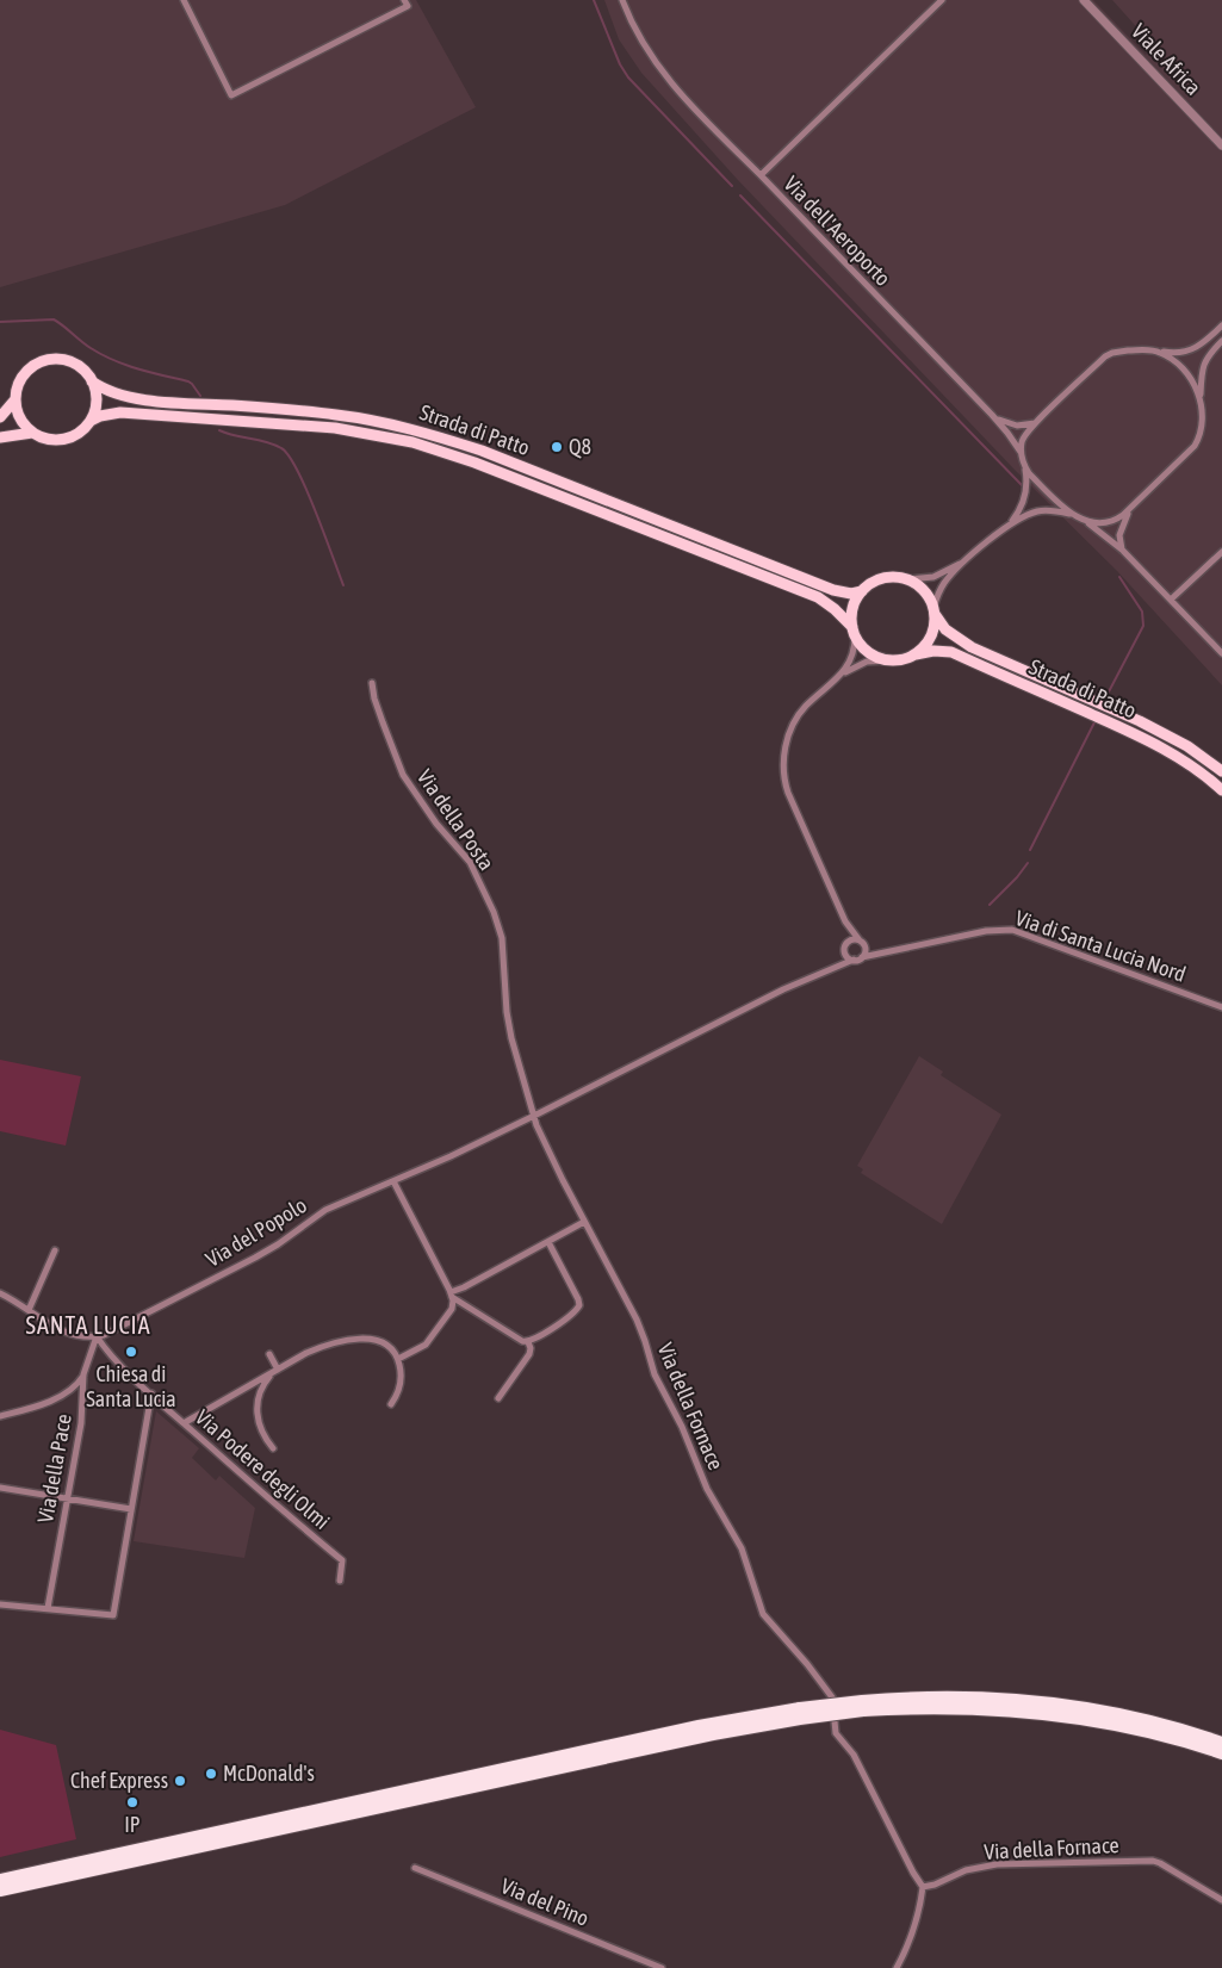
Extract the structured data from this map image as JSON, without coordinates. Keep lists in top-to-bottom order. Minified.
{"streets":{"main road":["Strada di Patto"],"street":["Viale Africa","Via dell'Aeroporto","Via della Posta","Via di Santa Lucia Nord","Via del Popolo","Via della Fornace","Via della Pace","Via Podere degli Olmi","Via del Pino"]},"crossings":[["Via della Posta","Via del Popolo"],["Via della Posta","Via della Fornace"],["Via del Popolo","Via della Fornace"],["Via del Popolo","Via della Pace"],["Via del Popolo","Via Podere degli Olmi"],["Via della Pace","Via Podere degli Olmi"]],"districts":["SANTA LUCIA"],"places":["Q8","Chiesa di Santa Lucia","McDonald's","Chef Express","IP"]}
